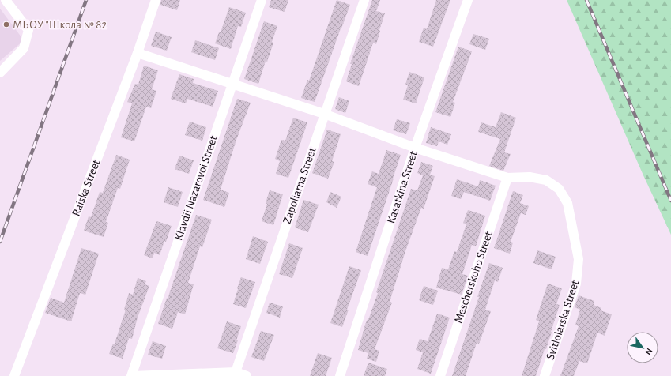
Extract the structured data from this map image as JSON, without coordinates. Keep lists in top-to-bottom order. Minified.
{"streets":{"street":["Zapoliarna Street","Kasatkina Street","Raiska Street","Klavdii Nazarovoi Street","Mescherskoho Street","Svitloiarska Street"]},"crossings":[["Mescherskoho Street","Svitloiarska Street"]],"places":["МБОУ \"Школа № 82"],"north":"bottom right"}
